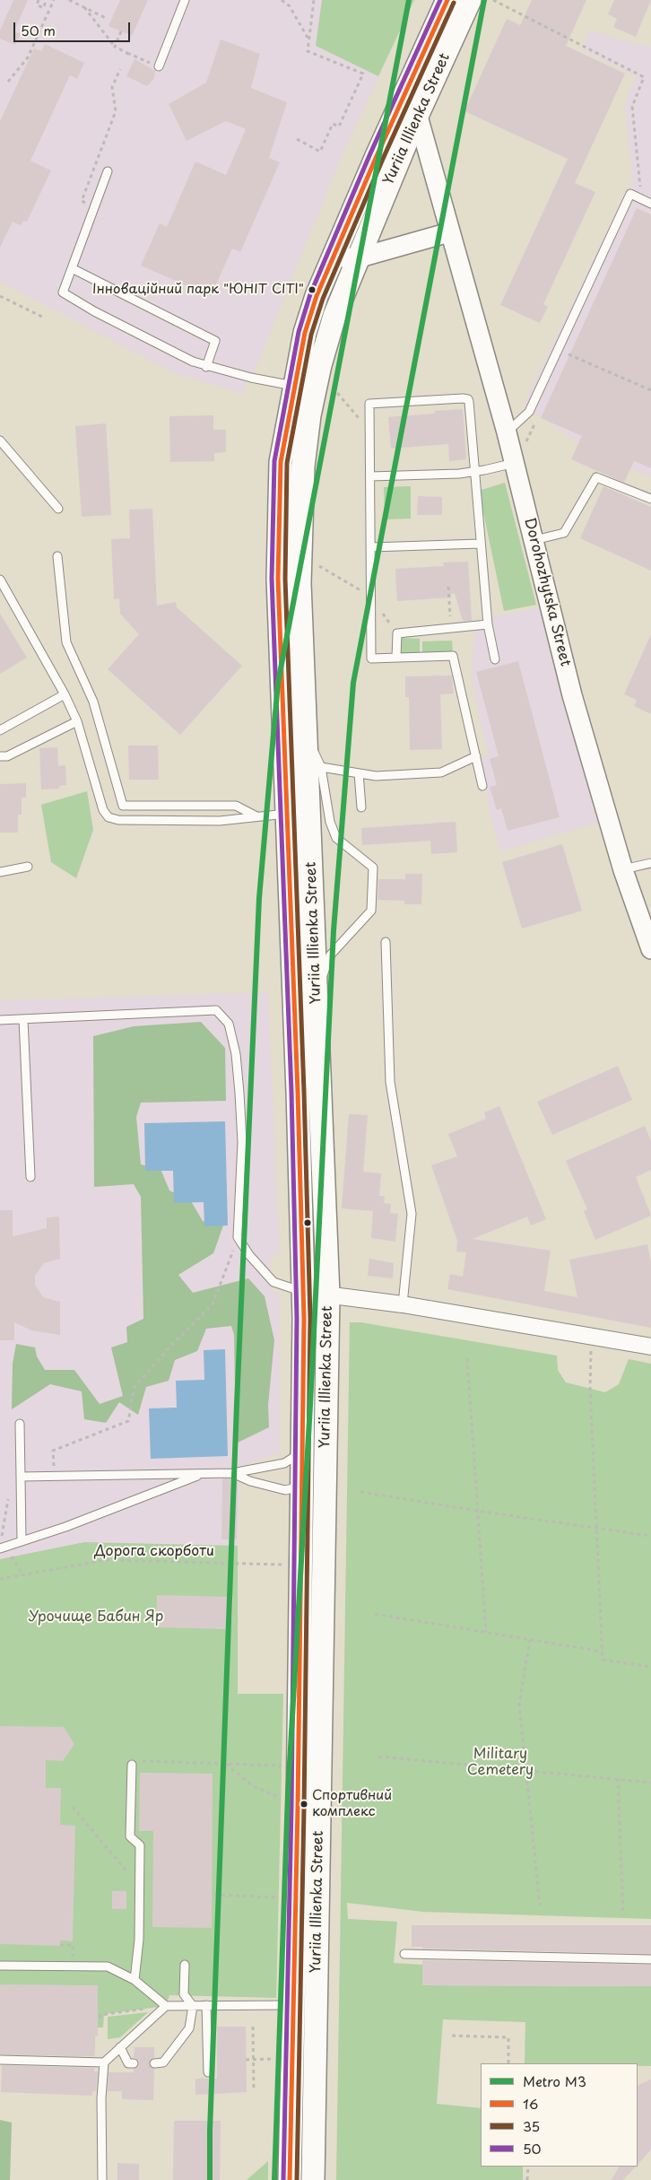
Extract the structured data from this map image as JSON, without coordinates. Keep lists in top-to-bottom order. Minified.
{"streets":{"main road":["Yuriia Illienka Street"],"street":["Dorohozhytska Street"],"path":["Дорога скорботи"]},"crossings":[["Yuriia Illienka Street","Dorohozhytska Street"]],"parks":["Урочище Бабин Яр","Military Cemetery"],"places":["Інноваційний парк \"ЮНІТ СІТІ\"","Спортивний комплекс"],"lines":["metro line M3","transit line 16","transit line 50","transit line 35"],"legend":["Metro M3","16","35","50"],"scale_bar":"50 m"}
